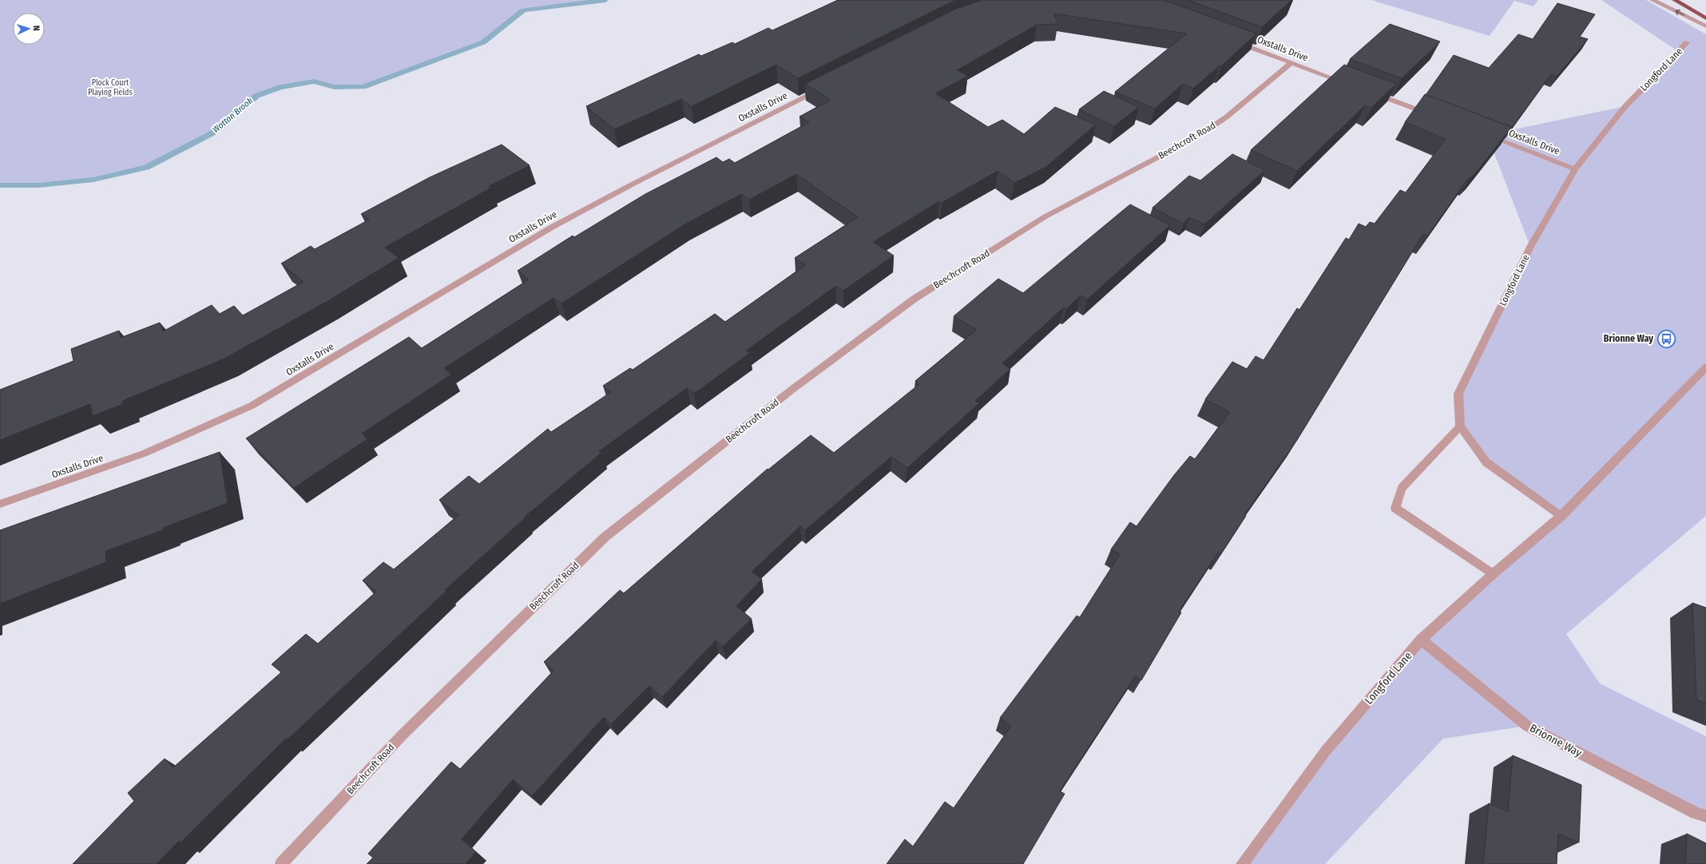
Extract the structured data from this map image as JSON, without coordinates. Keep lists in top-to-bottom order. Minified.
{"streets":{"street":["Oxstalls Drive","Longford Lane","Beechcroft Road","Brionne Way"]},"crossings":[["Oxstalls Drive","Longford Lane"],["Oxstalls Drive","Beechcroft Road"],["Longford Lane","Brionne Way"]],"water":["Wotton Brook"],"parks":["Plock Court Playing Fields"],"places":{"bus stop":["Brionne Way"]},"north":"right"}
